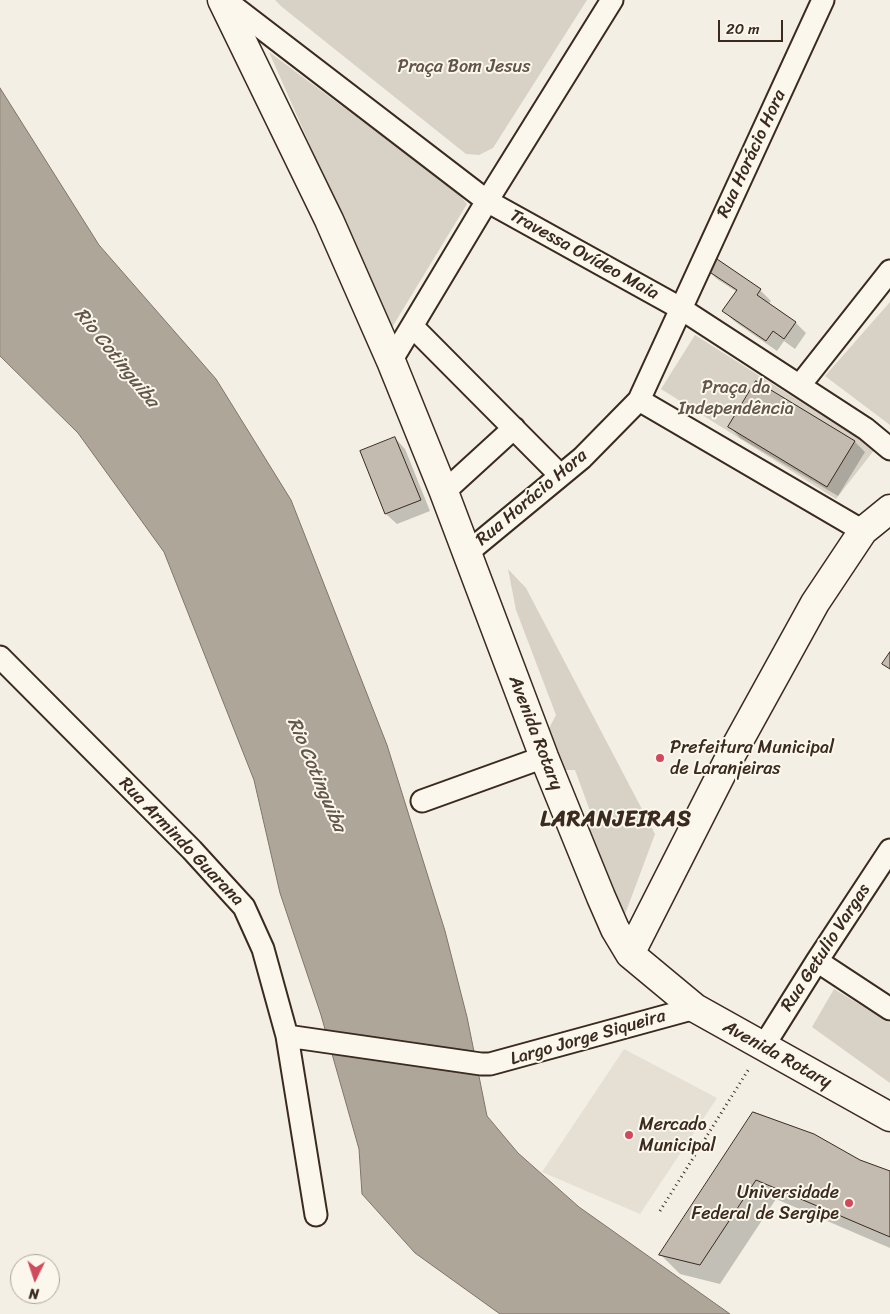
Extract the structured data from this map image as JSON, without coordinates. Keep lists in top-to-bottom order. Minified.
{"streets":{"street":["Rua Horácio Hora","Travessa Ovídeo Maia","Avenida Rotary","Rua Armindo Guarana","Rua Getulio Vargas","Largo Jorge Siqueira"]},"crossings":[["Rua Horácio Hora","Travessa Ovídeo Maia"],["Rua Horácio Hora","Avenida Rotary"],["Avenida Rotary","Rua Getulio Vargas"],["Avenida Rotary","Largo Jorge Siqueira"],["Rua Armindo Guarana","Largo Jorge Siqueira"]],"districts":["LARANJEIRAS"],"water":["Rio Cotinguiba"],"parks":["Praça Bom Jesus","Praça da Independência"],"places":["Prefeitura Municipal de Laranjeiras","Mercado Municipal","Universidade Federal de Sergipe"],"scale_bar":"20 m","north":"bottom"}
